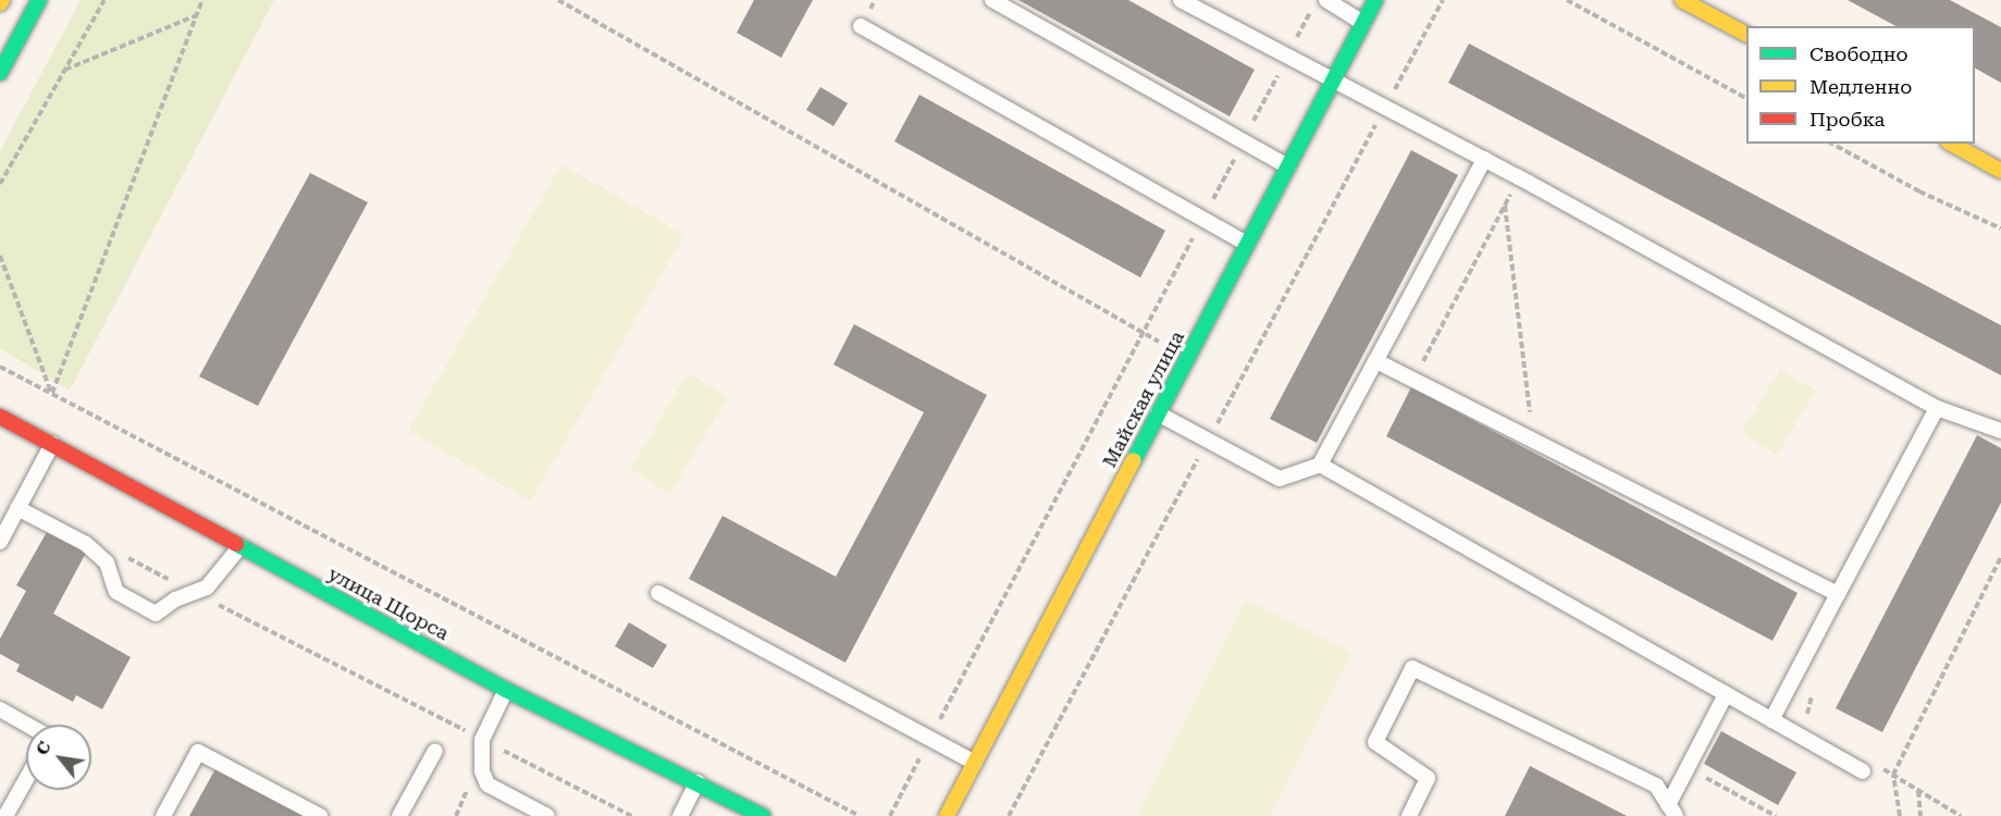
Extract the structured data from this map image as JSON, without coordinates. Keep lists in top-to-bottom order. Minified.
{"streets":{"street":["Майская улица","улица Щорса"]},"legend":["Свободно","Медленно","Пробка"],"north":"top left"}
